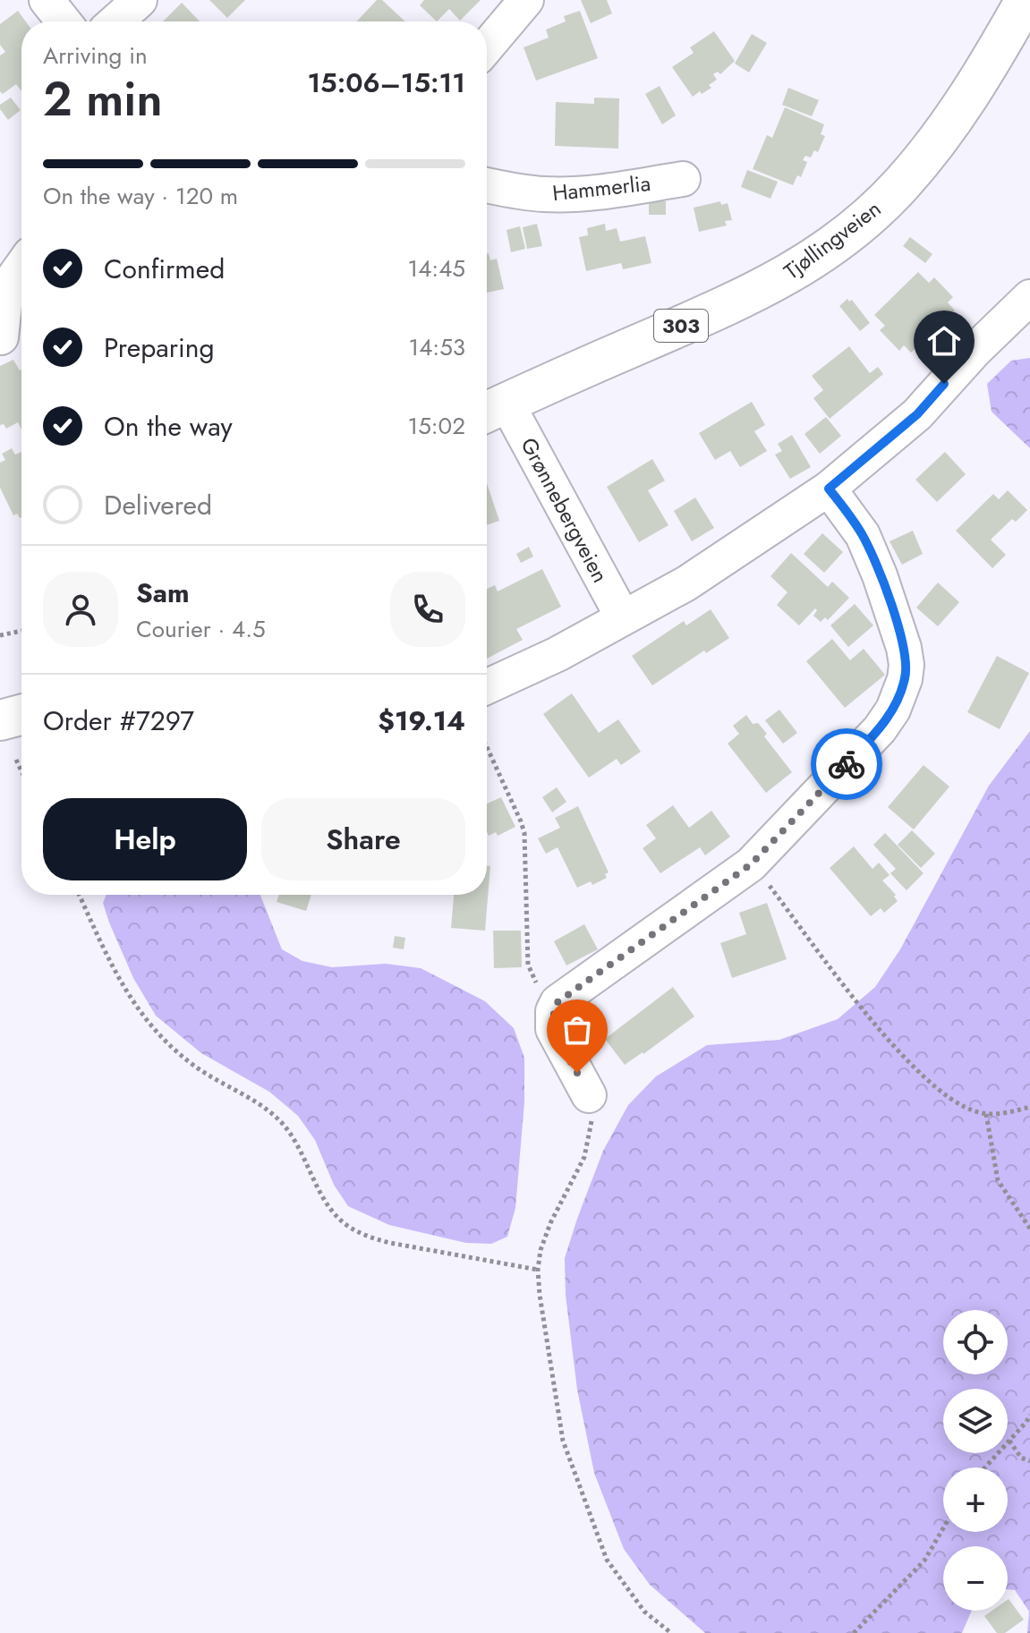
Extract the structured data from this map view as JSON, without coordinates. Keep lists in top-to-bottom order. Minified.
{"streets":{"main road":["Tjøllingveien","303"],"street":["Hammerlia","Grønnebergveien"]},"crossings":[["Tjøllingveien","Grønnebergveien"]],"page":{"heading":["2 min","Arriving in","15:06–15:11"],"panel":["Sam","Courier · 4.5","Order #7297","$19.14"],"bar":"On the way · 120 m","list":[["Confirmed","14:45"],["Preparing","14:53"],["On the way","15:02"],"Delivered"],"buttons":["Help","Share"],"map_buttons":["+","−"]}}
